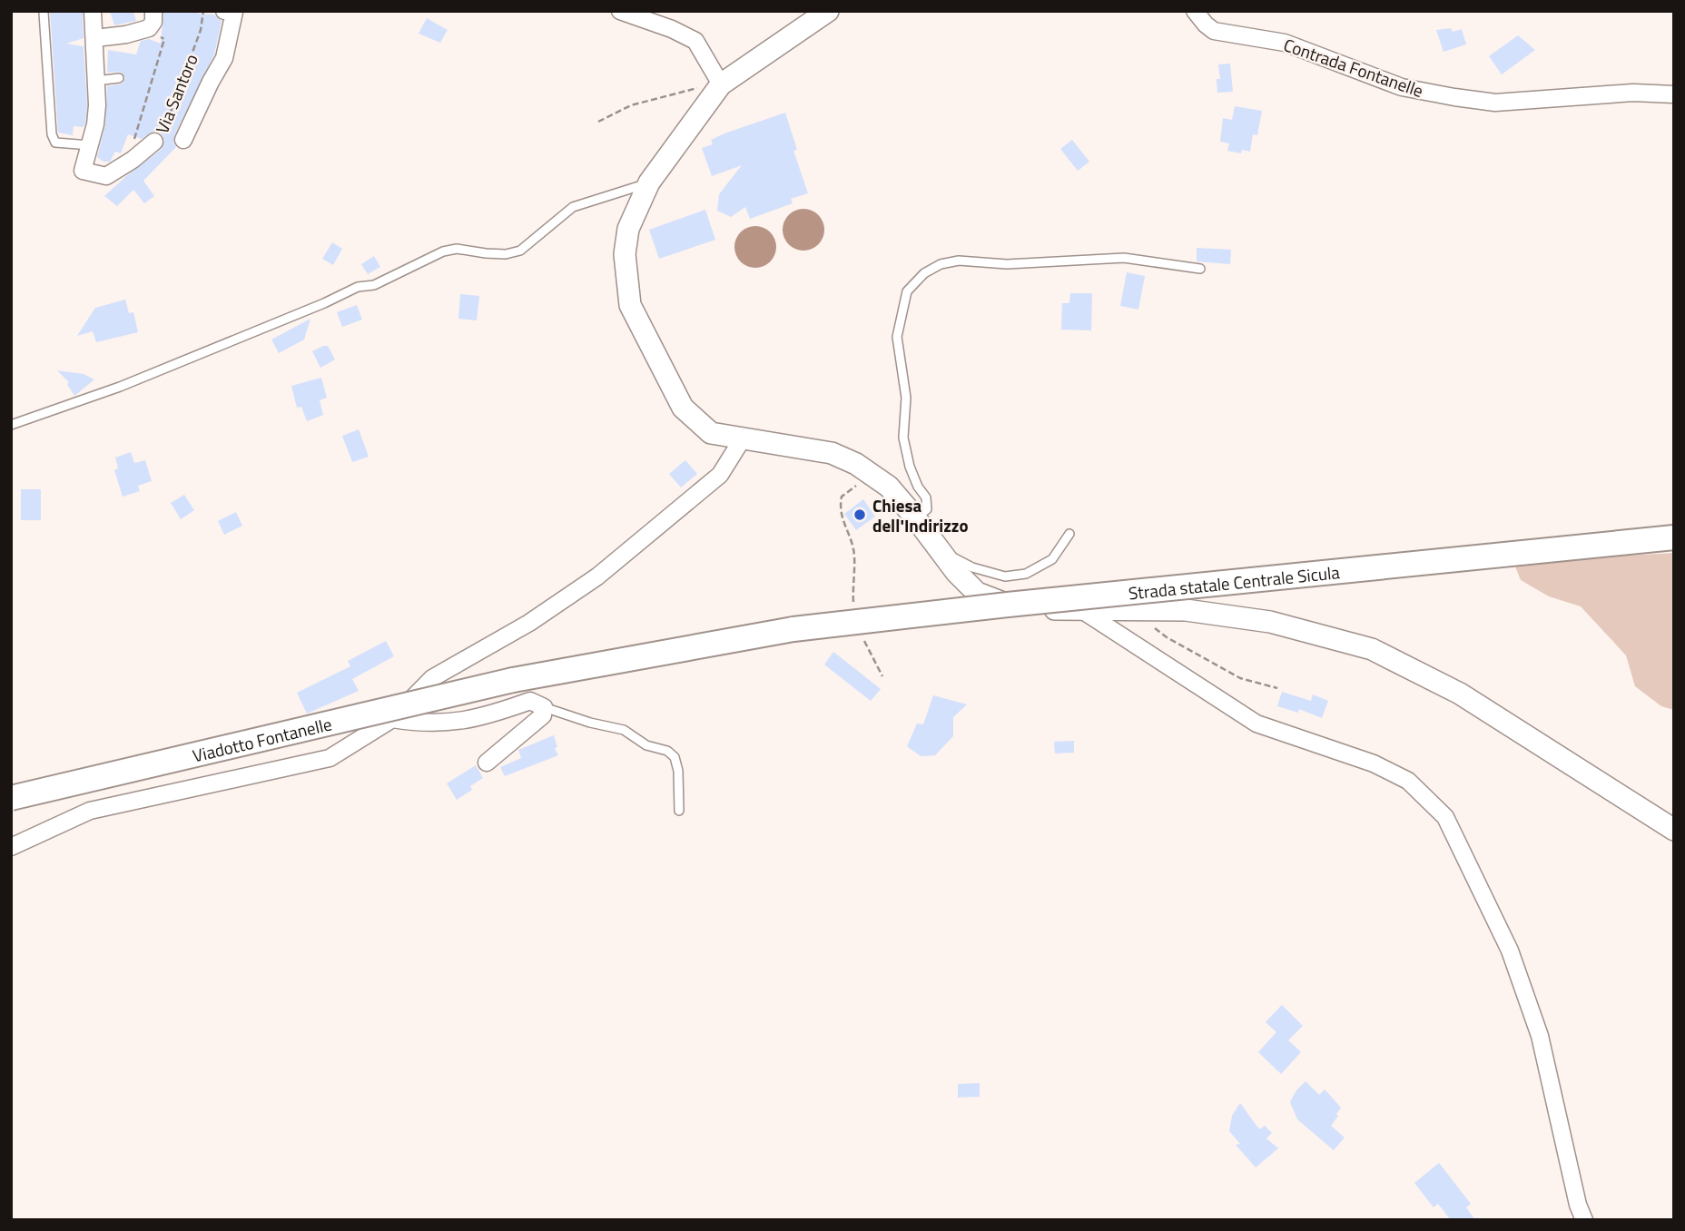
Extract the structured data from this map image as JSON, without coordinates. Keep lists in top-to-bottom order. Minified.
{"streets":{"main road":["Strada statale Centrale Sicula","Viadotto Fontanelle"],"street":["Contrada Fontanelle","Via Santoro"]},"crossings":[["Strada statale Centrale Sicula","Viadotto Fontanelle"]],"places":["Chiesa dell'Indirizzo"]}
